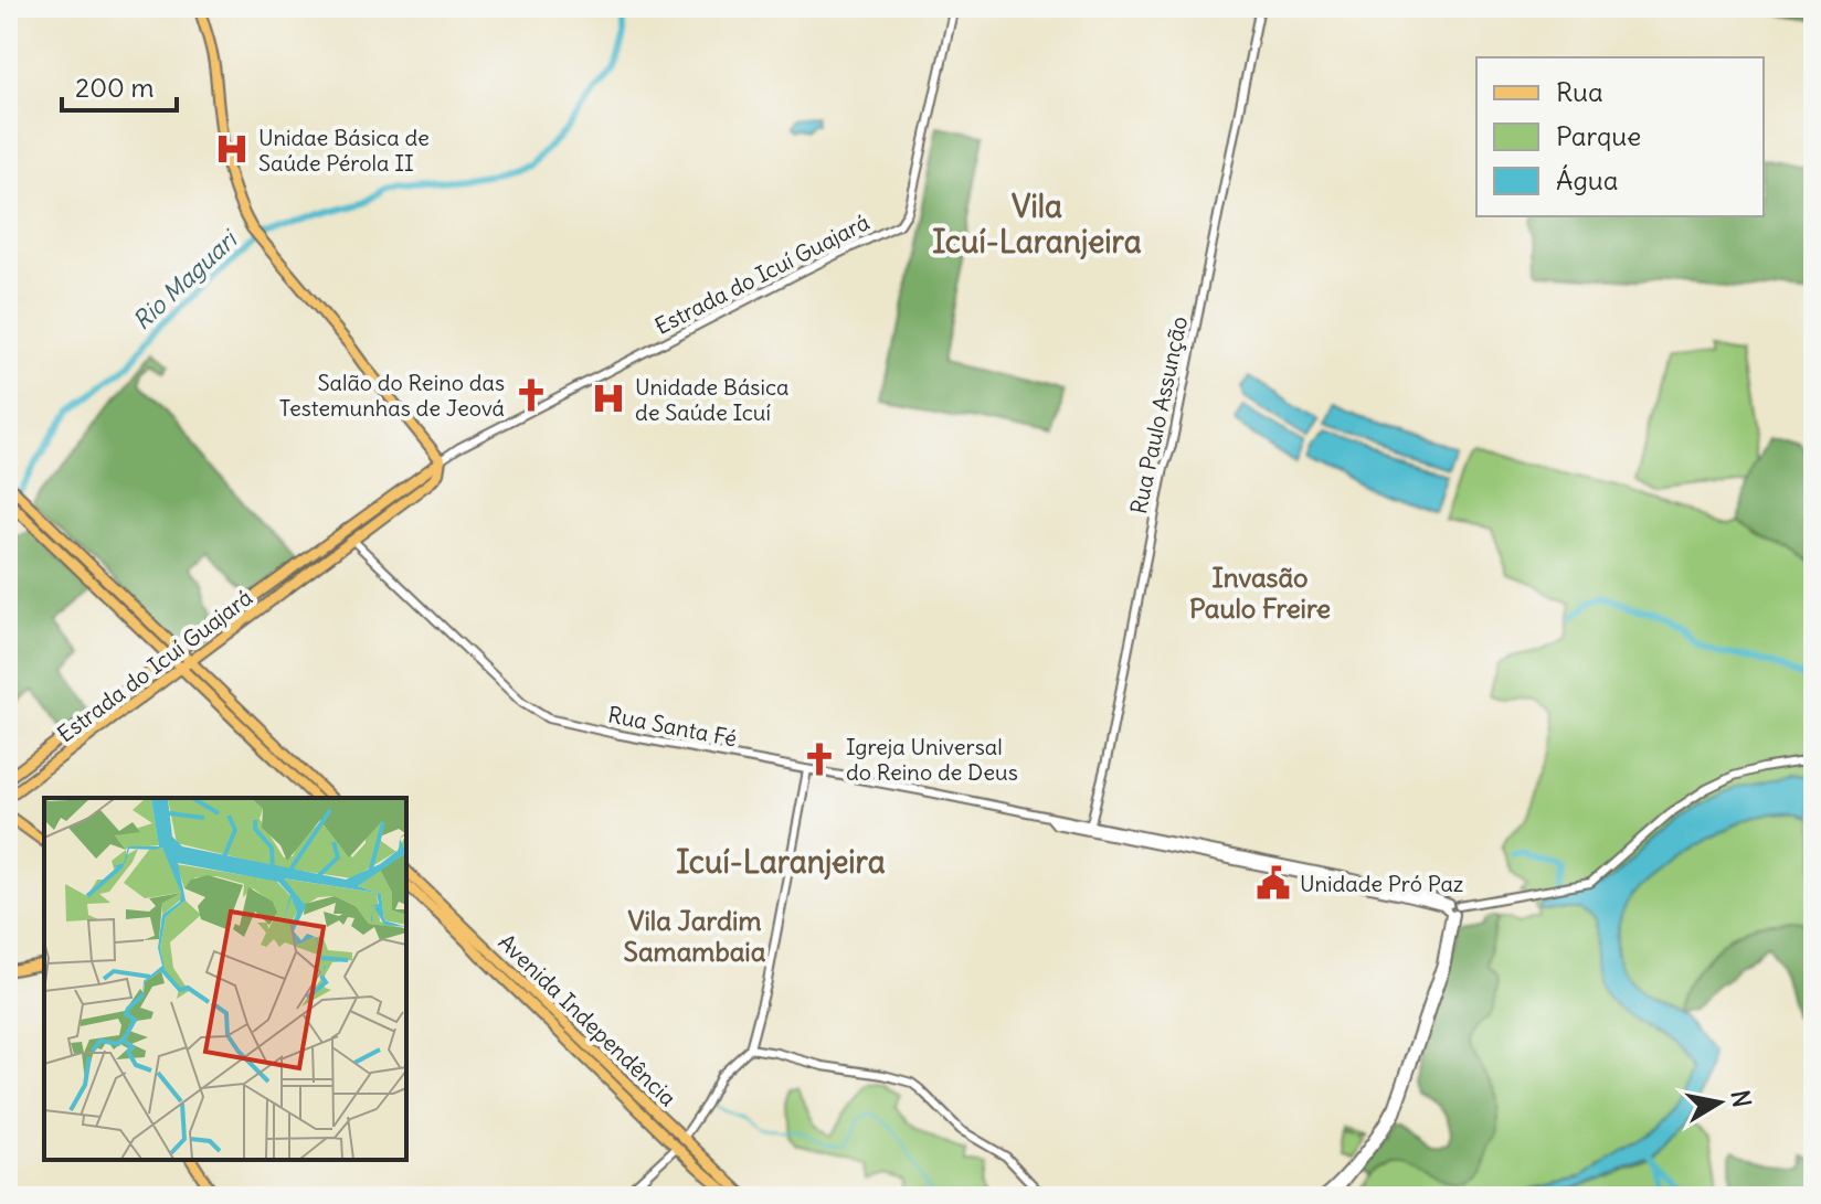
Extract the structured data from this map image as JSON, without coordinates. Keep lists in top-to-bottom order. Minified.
{"streets":{"main road":["Estrada do Icuí Guajará","Avenida Independência"],"street":["Rua Paulo Assunção","Rua Santa Fé"]},"crossings":[["Estrada do Icuí Guajará","Rua Santa Fé"],["Rua Paulo Assunção","Rua Santa Fé"]],"districts":["Vila Icuí-Laranjeira","Invasão Paulo Freire","Icuí-Laranjeira","Vila Jardim Samambaia"],"water":["Rio Maguari"],"places":{"hospital":["Unidae Básica de Saúde Pérola II","Unidade Básica de Saúde Icuí"],"church":["Salão do Reino das Testemunhas de Jeová","Igreja Universal do Reino de Deus"],"public building":["Unidade Pró Paz"]},"legend":["Rua","Parque","Água"],"scale_bar":"200 m","north":"right"}
